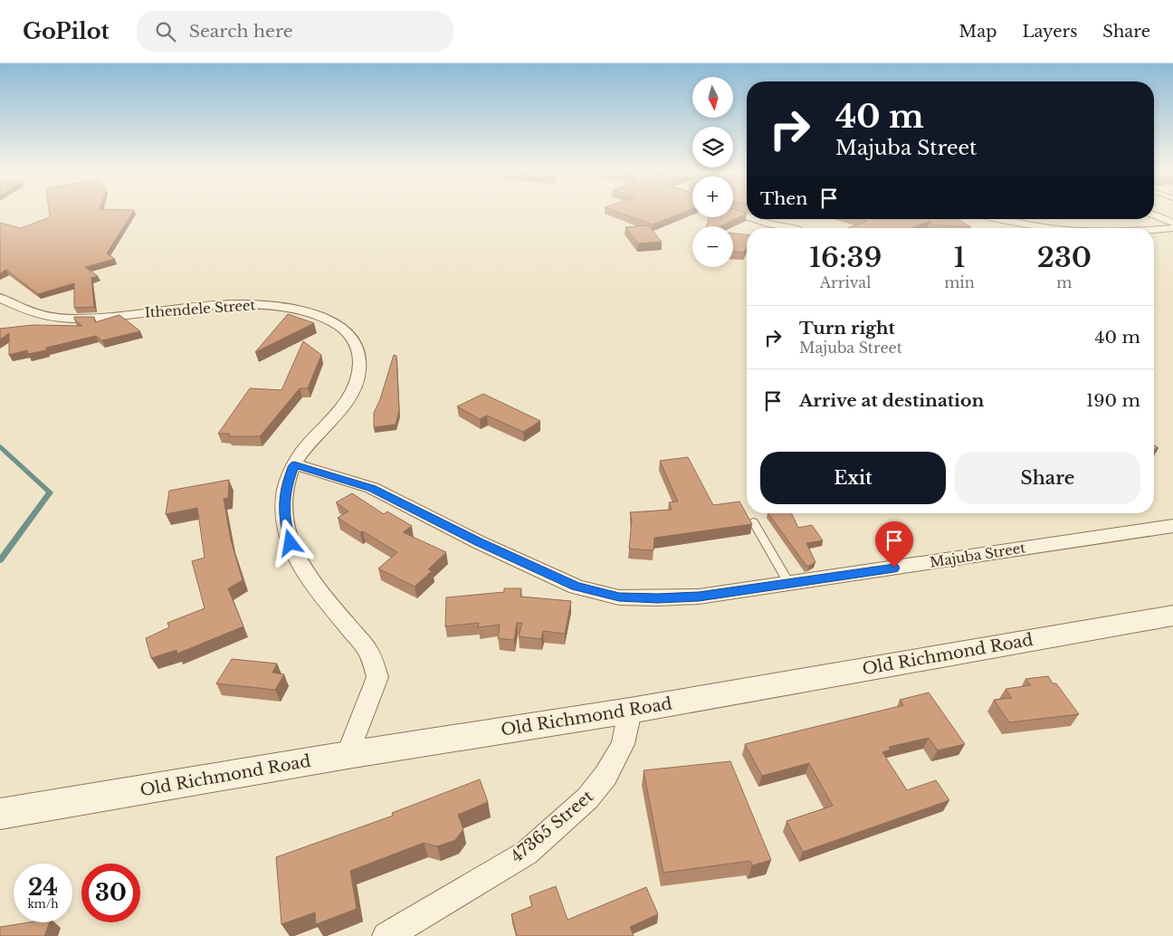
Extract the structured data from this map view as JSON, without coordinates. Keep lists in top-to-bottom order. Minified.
{"streets":{"street":["Ithendele Street","Majuba Street","Old Richmond Road","47365 Street"]},"crossings":[["Ithendele Street","Majuba Street"],["Ithendele Street","Old Richmond Road"],["Old Richmond Road","47365 Street"]],"north":"bottom","page":{"header":"GoPilot","search":"Search here","nav":["Map","Layers","Share"],"map_buttons":["+","−"],"turn":["40 m","Majuba Street"],"then":"Then","eta":["16:39","Arrival","1","min","230","m"],"list":[{"name":"Turn right","note":"Majuba Street","value":"40 m"},{"name":"Arrive at destination","value":"190 m"}],"buttons":["Exit","Share"],"speed":"24 km/h","limit":"30"}}
